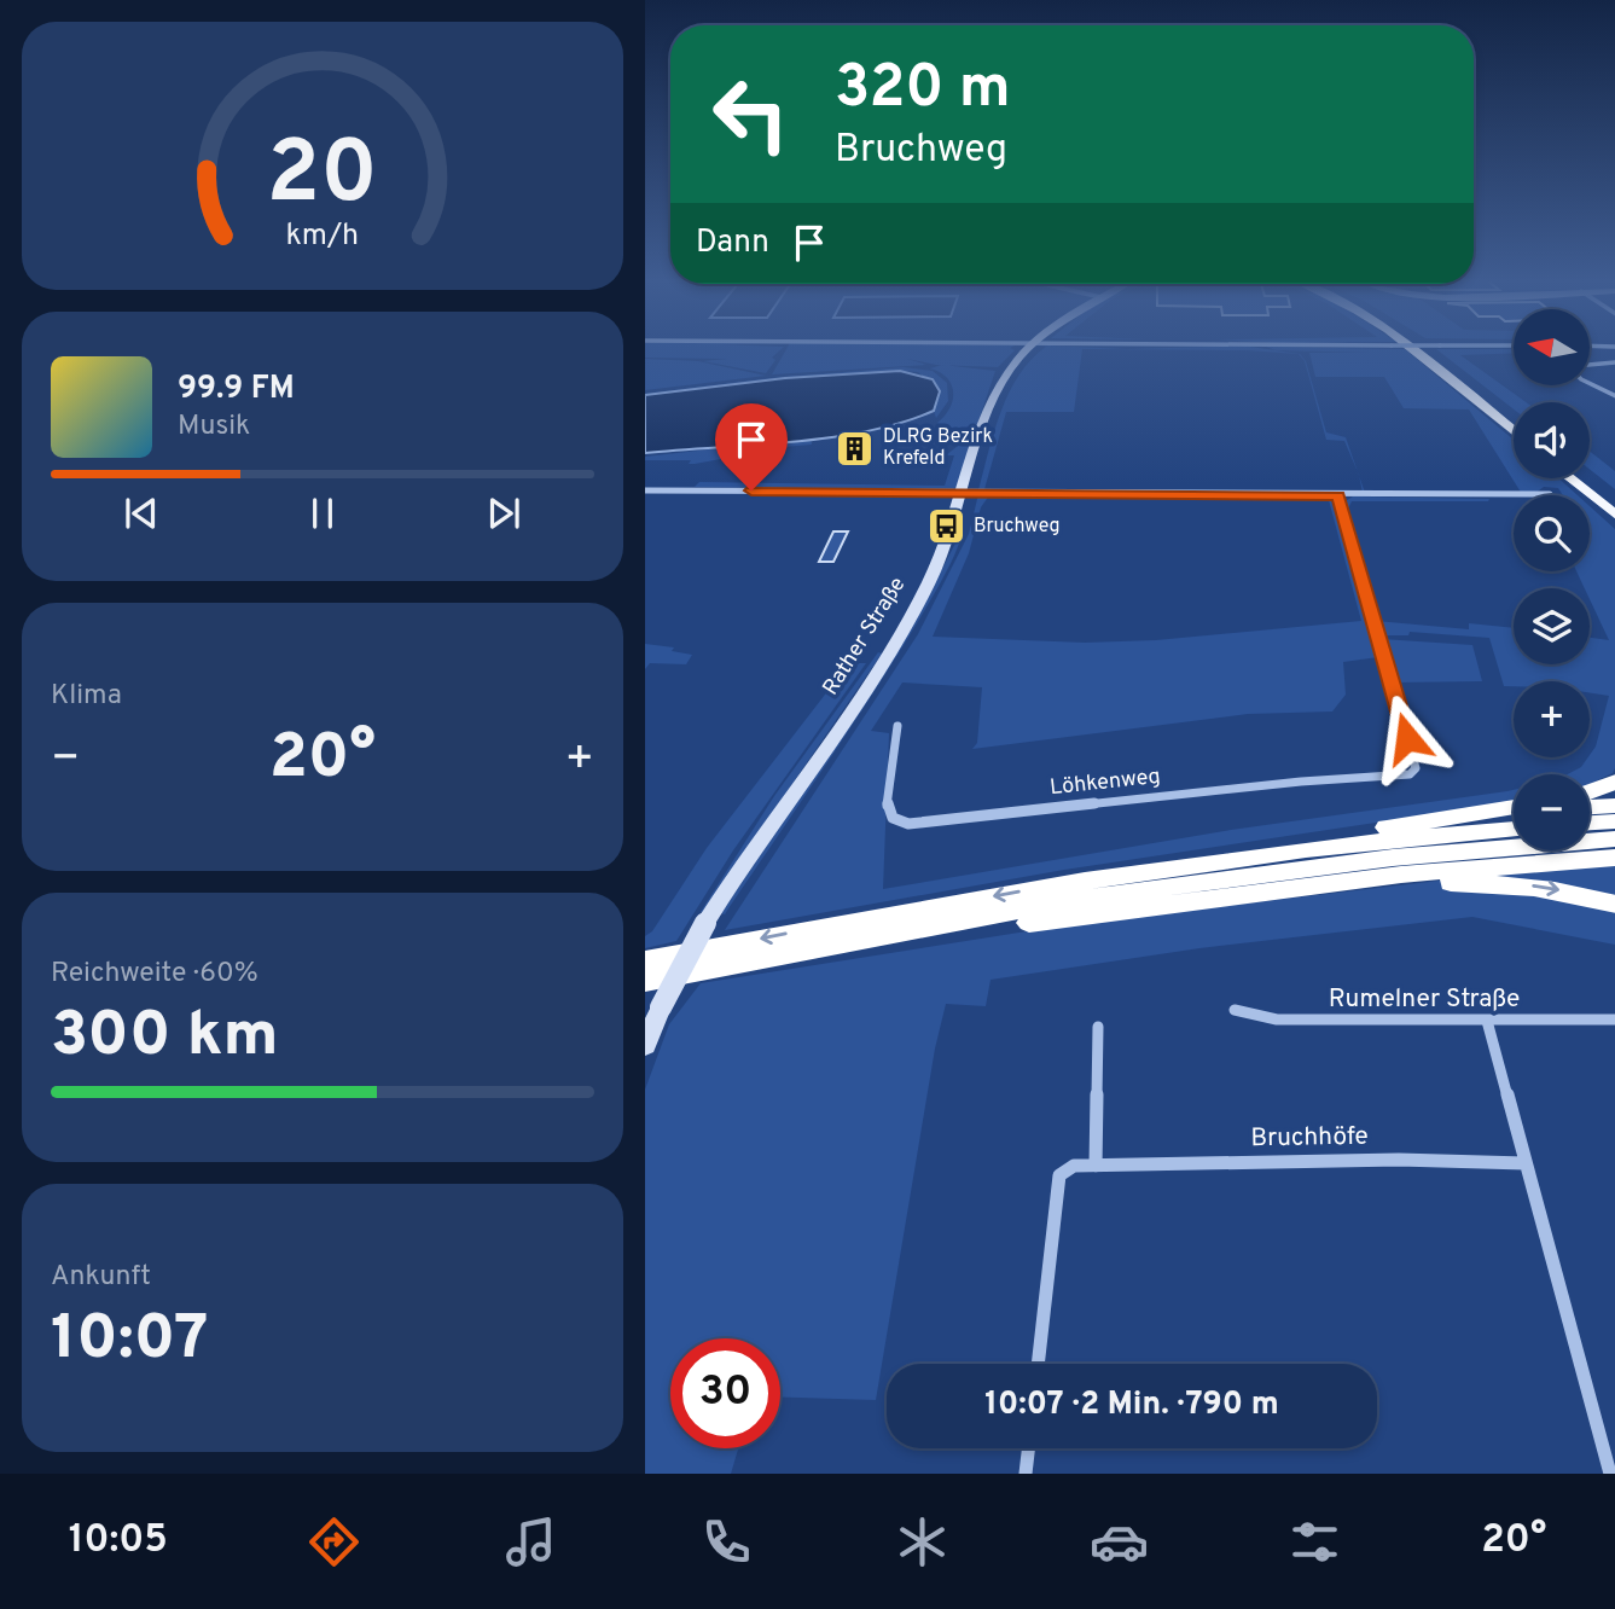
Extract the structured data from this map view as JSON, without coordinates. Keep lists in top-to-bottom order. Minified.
{"streets":{"main road":["Rather Straße"],"street":["Löhkenweg","Rumelner Straße","Bruchhöfe"]},"places":{"building":["DLRG Bezirk Krefeld"],"bus stop":["Bruchweg"]},"north":"left","page":{"turn":["320 m","Bruchweg"],"then":"Dann","map_buttons":["+","−"],"song":["99.9 FM","Musik"],"tile":["Klima",["Reichweite · 60%","300 km"],["Ankunft","10:07"]],"heat":["−","20°","+"],"limit":"30","trip":"10:07 · 2 Min. · 790 m","tabs":["10:05","20°"],"gauge":["20","km/h"]}}
